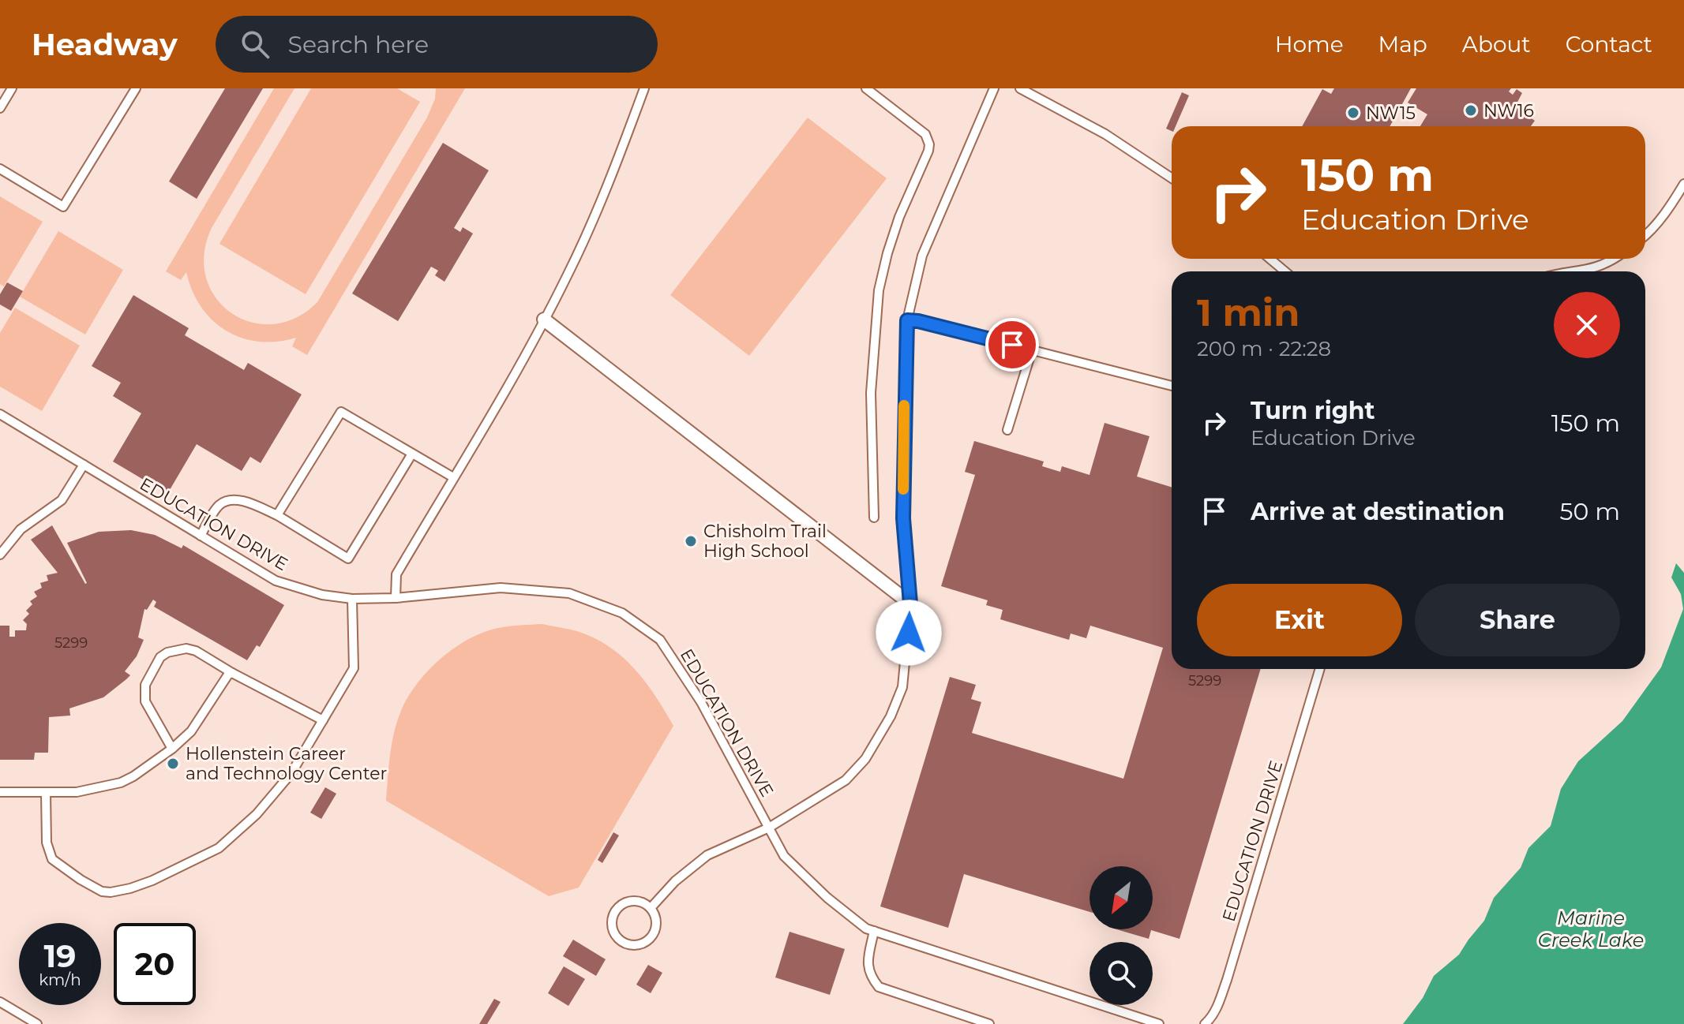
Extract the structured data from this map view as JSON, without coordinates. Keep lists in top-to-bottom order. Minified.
{"streets":{"lane":["EDUCATION DRIVE"]},"water":["Marine Creek Lake"],"places":["NW16","NW15","Chisholm Trail High School","Hollenstein Career and Technology Center"],"house_numbers":["5299","5299"],"north":"bottom left","page":{"header":"Headway","search":"Search here","nav":["Home","Map","About","Contact"],"turn":["150 m","Education Drive"],"heading":["1 min","200 m · 22:28"],"list":[{"name":"Turn right","note":"Education Drive","value":"150 m"},{"name":"Arrive at destination","value":"50 m"}],"buttons":["Exit","Share"],"speed":"19 km/h","limit":"20"}}
